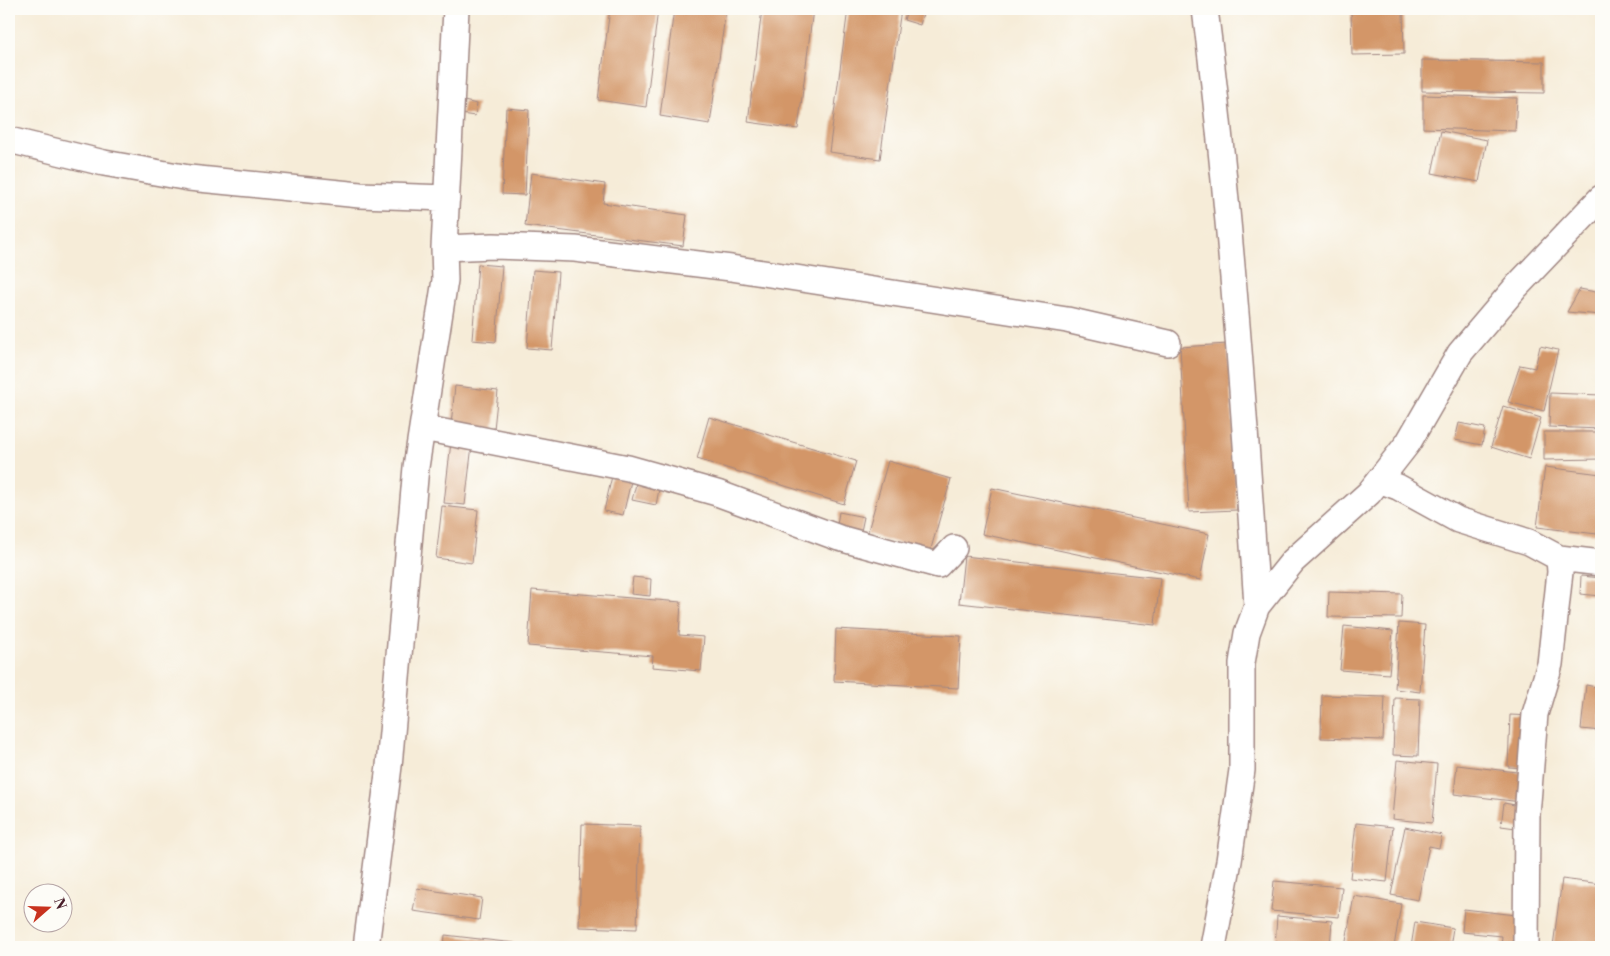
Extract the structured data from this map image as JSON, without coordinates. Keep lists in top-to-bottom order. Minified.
{"north":"right"}
